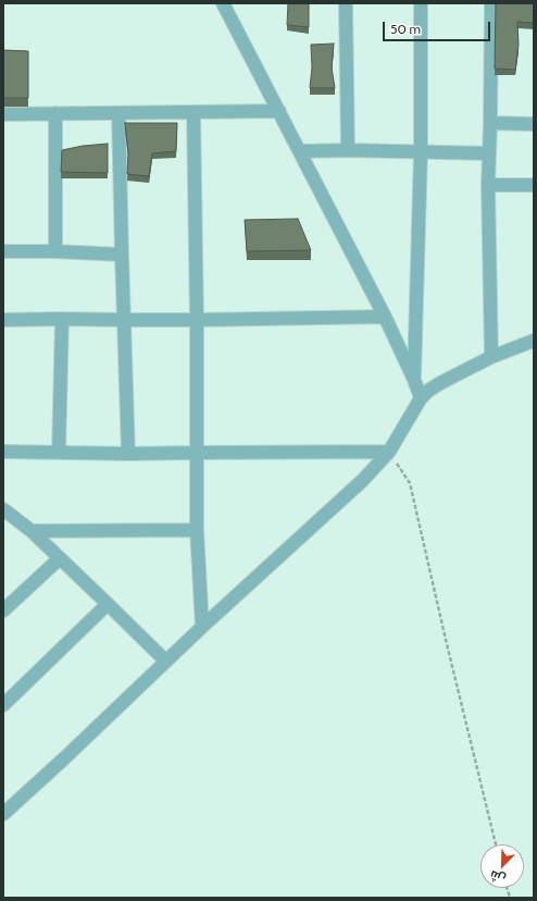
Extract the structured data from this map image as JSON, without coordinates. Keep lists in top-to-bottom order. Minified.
{"scale_bar":"50 m","north":"bottom left"}
